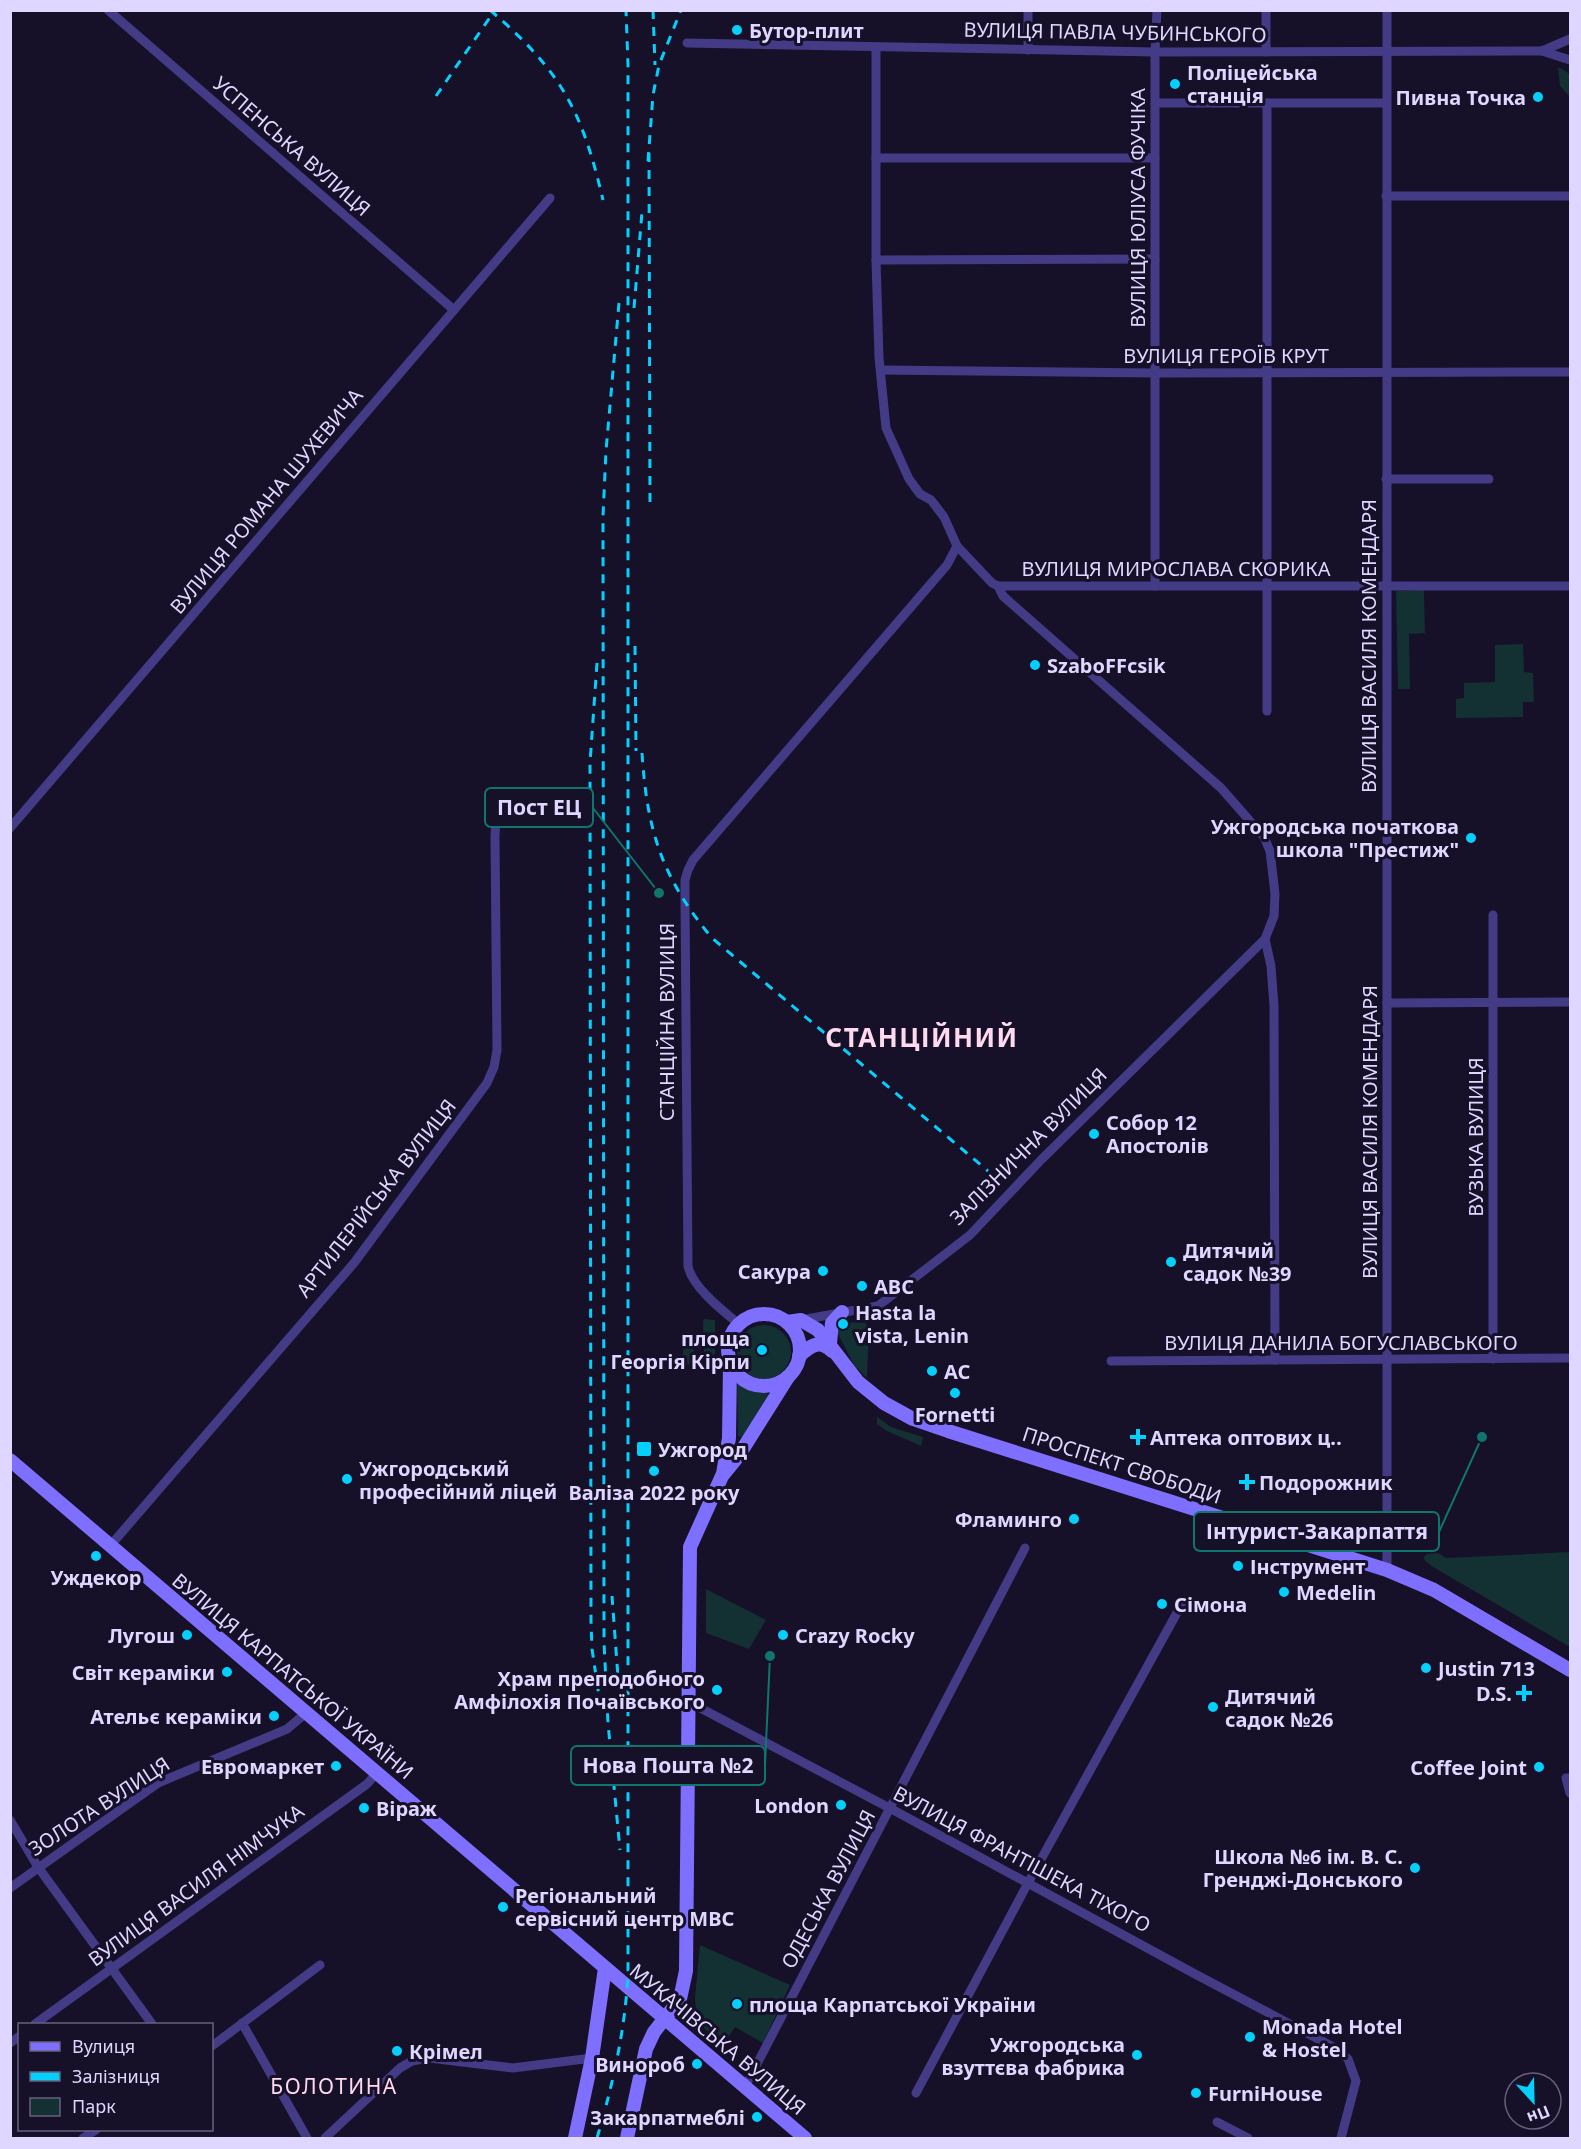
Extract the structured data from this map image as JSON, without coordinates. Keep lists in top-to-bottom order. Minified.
{"streets":{"main road":["ПРОСПЕКТ СВОБОДИ","ВУЛИЦЯ КАРПАТСЬКОЇ УКРАЇНИ","МУКАЧІВСЬКА ВУЛИЦЯ"],"street":["ВУЛИЦЯ ПАВЛА ЧУБИНСЬКОГО","УСПЕНСЬКА ВУЛИЦЯ","ВУЛИЦЯ ЮЛІУСА ФУЧІКА","ВУЛИЦЯ ГЕРОЇВ КРУТ","ВУЛИЦЯ РОМАНА ШУХЕВИЧА","ВУЛИЦЯ МИРОСЛАВА СКОРИКА","ВУЛИЦЯ ВАСИЛЯ КОМЕНДАРЯ","СТАНЦІЙНА ВУЛИЦЯ","ВУЗЬКА ВУЛИЦЯ","ЗАЛІЗНИЧНА ВУЛИЦЯ","АРТИЛЕРІЙСЬКА ВУЛИЦЯ","ВУЛИЦЯ ДАНИЛА БОГУСЛАВСЬКОГО","ЗОЛОТА ВУЛИЦЯ","ВУЛИЦЯ ФРАНТІШЕКА ТІХОГО","ВУЛИЦЯ ВАСИЛЯ НІМЧУКА","ОДЕСЬКА ВУЛИЦЯ"]},"crossings":[["ВУЛИЦЯ ПАВЛА ЧУБИНСЬКОГО","ВУЛИЦЯ ЮЛІУСА ФУЧІКА"],["ВУЛИЦЯ ПАВЛА ЧУБИНСЬКОГО","ВУЛИЦЯ ВАСИЛЯ КОМЕНДАРЯ"],["УСПЕНСЬКА ВУЛИЦЯ","ВУЛИЦЯ РОМАНА ШУХЕВИЧА"],["ВУЛИЦЯ ЮЛІУСА ФУЧІКА","ВУЛИЦЯ ГЕРОЇВ КРУТ"],["ВУЛИЦЯ ЮЛІУСА ФУЧІКА","ВУЛИЦЯ МИРОСЛАВА СКОРИКА"],["ВУЛИЦЯ ГЕРОЇВ КРУТ","ВУЛИЦЯ ВАСИЛЯ КОМЕНДАРЯ"],["ВУЛИЦЯ МИРОСЛАВА СКОРИКА","ВУЛИЦЯ ВАСИЛЯ КОМЕНДАРЯ"],["ВУЛИЦЯ ВАСИЛЯ КОМЕНДАРЯ","ВУЛИЦЯ ДАНИЛА БОГУСЛАВСЬКОГО"],["ВУЛИЦЯ ВАСИЛЯ КОМЕНДАРЯ","ПРОСПЕКТ СВОБОДИ"],["СТАНЦІЙНА ВУЛИЦЯ","ЗАЛІЗНИЧНА ВУЛИЦЯ"],["СТАНЦІЙНА ВУЛИЦЯ","ПРОСПЕКТ СВОБОДИ"],["ВУЗЬКА ВУЛИЦЯ","ВУЛИЦЯ ДАНИЛА БОГУСЛАВСЬКОГО"],["ЗАЛІЗНИЧНА ВУЛИЦЯ","ПРОСПЕКТ СВОБОДИ"],["АРТИЛЕРІЙСЬКА ВУЛИЦЯ","ВУЛИЦЯ КАРПАТСЬКОЇ УКРАЇНИ"],["ВУЛИЦЯ КАРПАТСЬКОЇ УКРАЇНИ","ЗОЛОТА ВУЛИЦЯ"],["ВУЛИЦЯ КАРПАТСЬКОЇ УКРАЇНИ","ВУЛИЦЯ ВАСИЛЯ НІМЧУКА"],["ВУЛИЦЯ КАРПАТСЬКОЇ УКРАЇНИ","МУКАЧІВСЬКА ВУЛИЦЯ"],["ВУЛИЦЯ ФРАНТІШЕКА ТІХОГО","ОДЕСЬКА ВУЛИЦЯ"],["ОДЕСЬКА ВУЛИЦЯ","МУКАЧІВСЬКА ВУЛИЦЯ"]],"districts":["СТАНЦІЙНИЙ","БОЛОТИНА"],"places":{"other":["Бутор-плит","Поліцейська станція","Пивна Точка","SzaboFFcsik","Ужгородська початкова школа \"Престиж\"","Пост ЕЦ","Собор 12 Апостолів","Дитячий садок №39","Сакура","ABC","Hasta la vista, Lenin","площа Георгія Кірпи","AC","Fornetti","Інтурист-Закарпаття","Валіза 2022 року","Ужгородський професійний ліцей","Фламинго","Уждекор","Інструмент","Medelin","Сімона","Лугош","Crazy Rocky","Нова Пошта №2","Justin 713","Світ кераміки","Храм преподобного Амфілохія Почаївського","Дитячий садок №26","Ательє кераміки","Евромаркет","Coffee Joint","London","Віраж","Школа №6 ім. В. С. Гренджі-Донського","Регіональний сервісний центр МВС","площа Карпатської України","Monada Hotel & Hostel","Крімел","Ужгородська взуттєва фабрика","Винороб","FurniHouse","Закарпатмеблі"],"health":["Аптека оптових ц‥","Подорожник","D.S."],"transit":["Ужгород"]},"legend":["Вулиця","Залізниця","Парк"],"north":"bottom"}
